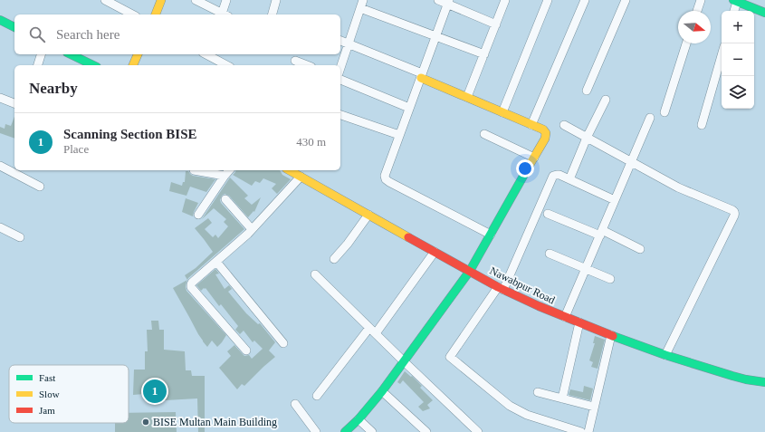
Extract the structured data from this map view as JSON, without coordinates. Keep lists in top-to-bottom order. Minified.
{"streets":{"street":["Nawabpur Road"]},"places":["BISE Multan Main Building"],"legend":["Fast","Slow","Jam"],"north":"right","page":{"map_buttons":["+","−"],"search":"Search here","heading":"Nearby","list":[{"mark":"1","name":"Scanning Section BISE","note":"Place","value":"430 m"}],"pins":"1"}}
